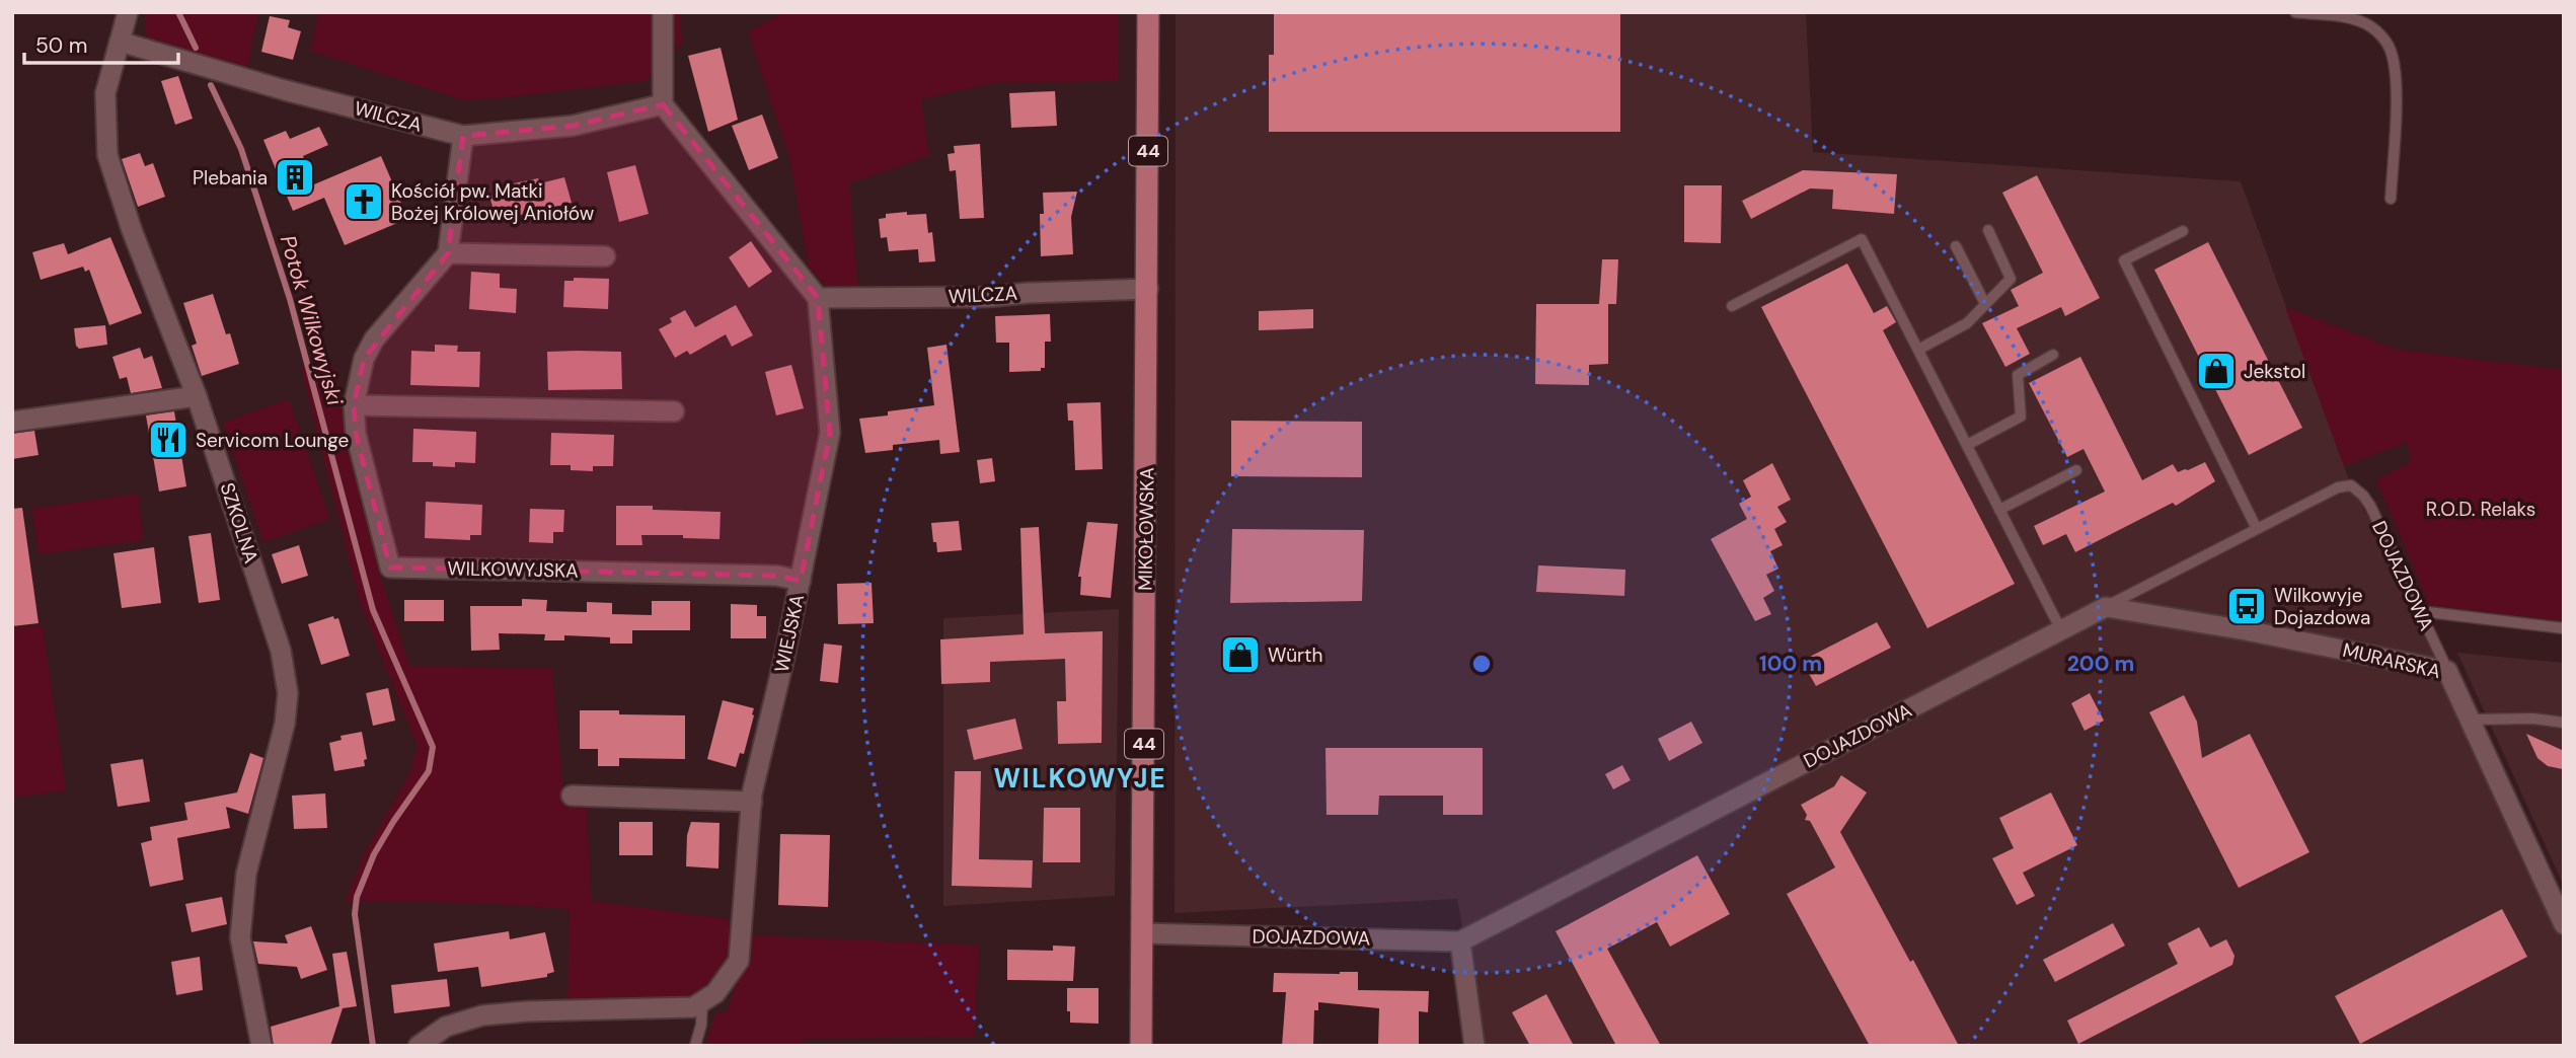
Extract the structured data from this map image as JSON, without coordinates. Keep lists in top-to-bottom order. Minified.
{"streets":{"main road":["44","MIKOŁOWSKA"],"street":["WILCZA","SZKOLNA","WILKOWYJSKA","DOJAZDOWA","WIEJSKA","MURARSKA"]},"crossings":[["WILCZA","SZKOLNA"],["WILCZA","MIKOŁOWSKA"],["WILCZA","WIEJSKA"],["MIKOŁOWSKA","DOJAZDOWA"],["WILKOWYJSKA","WIEJSKA"],["DOJAZDOWA","MURARSKA"]],"districts":["WILKOWYJE"],"water":["Potok Wilkowyjski"],"parks":["R.O.D. Relaks"],"places":{"building":["Plebania"],"church":["Kościół pw. Matki Bożej Królowej Aniołów"],"shop":["Jekstol","Würth"],"restaurant":["Servicom Lounge"],"bus stop":["Wilkowyje Dojazdowa"]},"scale_bar":"50 m","rings":["100 m","200 m"]}
